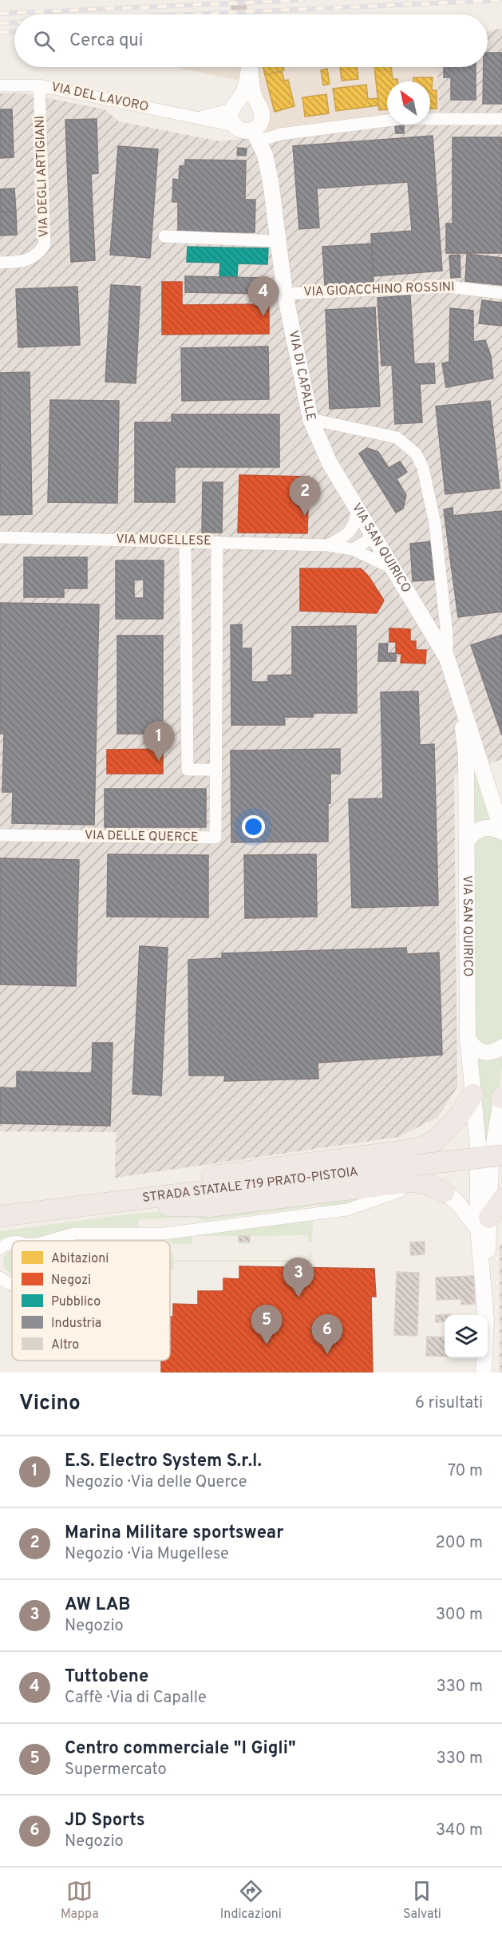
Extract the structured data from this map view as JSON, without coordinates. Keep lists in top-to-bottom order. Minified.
{"streets":{"highway":["STRADA STATALE 719 PRATO-PISTOIA"],"street":["VIA DEL LAVORO","VIA DEGLI ARTIGIANI","VIA GIOACCHINO ROSSINI","VIA DI CAPALLE","VIA MUGELLESE","VIA SAN QUIRICO","VIA DELLE QUERCE"]},"crossings":[["VIA DEL LAVORO","VIA DEGLI ARTIGIANI"],["VIA DEL LAVORO","VIA DI CAPALLE"],["VIA GIOACCHINO ROSSINI","VIA DI CAPALLE"],["VIA DI CAPALLE","VIA SAN QUIRICO"],["VIA MUGELLESE","VIA SAN QUIRICO"],["VIA MUGELLESE","VIA DELLE QUERCE"]],"legend":["Abitazioni","Negozi","Pubblico","Industria","Altro"],"north":"top left","page":{"search":"Cerca qui","pins":["4","2","1","3","5","6"],"heading":["Vicino","6 risultati"],"list":[{"mark":"1","name":"E.S. Electro System S.r.l.","note":"Negozio · Via delle Querce","value":"70 m"},{"mark":"2","name":"Marina Militare sportswear","note":"Negozio · Via Mugellese","value":"200 m"},{"mark":"3","name":"AW LAB","note":"Negozio","value":"300 m"},{"mark":"4","name":"Tuttobene","note":"Caffè · Via di Capalle","value":"330 m"},{"mark":"5","name":"Centro commerciale \"I Gigli\"","note":"Supermercato","value":"330 m"},{"mark":"6","name":"JD Sports","note":"Negozio","value":"340 m"}],"nav":["Mappa","Indicazioni","Salvati"]}}
